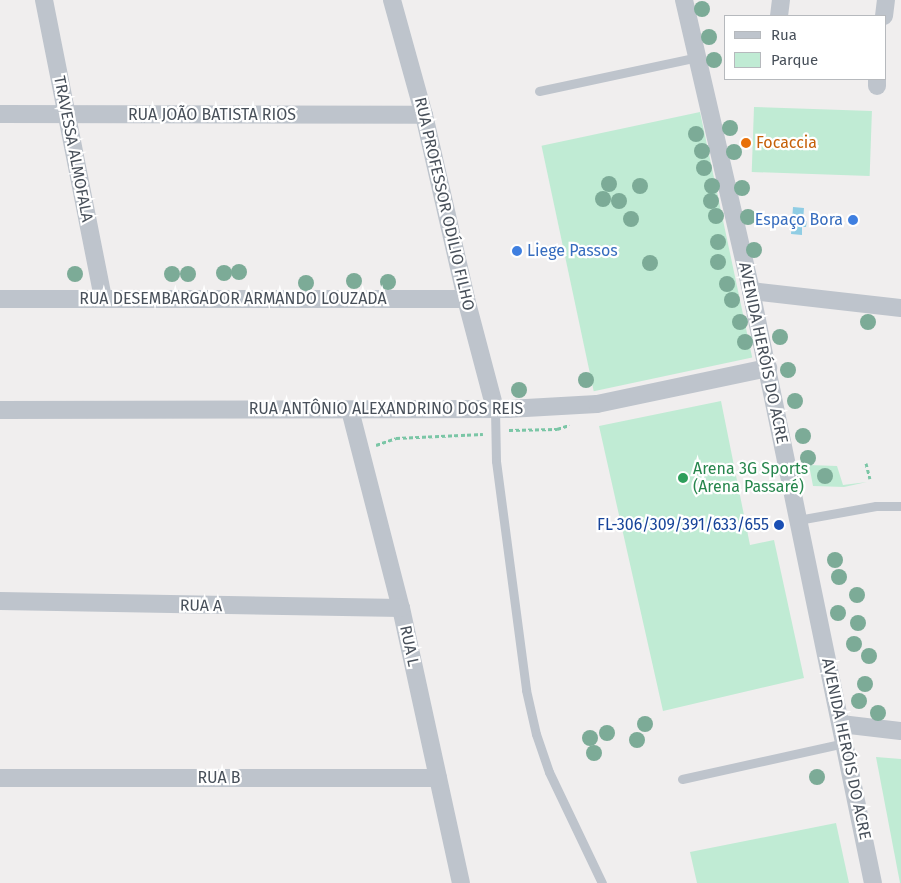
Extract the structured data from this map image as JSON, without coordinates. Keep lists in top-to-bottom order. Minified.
{"streets":{"street":["RUA JOÃO BATISTA RIOS","TRAVESSA ALMOFALA","RUA PROFESSOR ODÍLIO FILHO","RUA DESEMBARGADOR ARMANDO LOUZADA","AVENIDA HERÓIS DO ACRE","RUA ANTÔNIO ALEXANDRINO DOS REIS","RUA A","RUA L","RUA B"]},"crossings":[["RUA JOÃO BATISTA RIOS","TRAVESSA ALMOFALA"],["RUA JOÃO BATISTA RIOS","RUA PROFESSOR ODÍLIO FILHO"],["TRAVESSA ALMOFALA","RUA DESEMBARGADOR ARMANDO LOUZADA"],["RUA PROFESSOR ODÍLIO FILHO","RUA DESEMBARGADOR ARMANDO LOUZADA"],["RUA PROFESSOR ODÍLIO FILHO","RUA ANTÔNIO ALEXANDRINO DOS REIS"],["AVENIDA HERÓIS DO ACRE","RUA ANTÔNIO ALEXANDRINO DOS REIS"],["RUA ANTÔNIO ALEXANDRINO DOS REIS","RUA L"],["RUA A","RUA L"],["RUA L","RUA B"]],"places":["Focaccia","Espaço Bora","Liege Passos","Arena 3G Sports (Arena Passaré)","FL-306/309/391/633/655"],"legend":["Rua","Parque"]}
